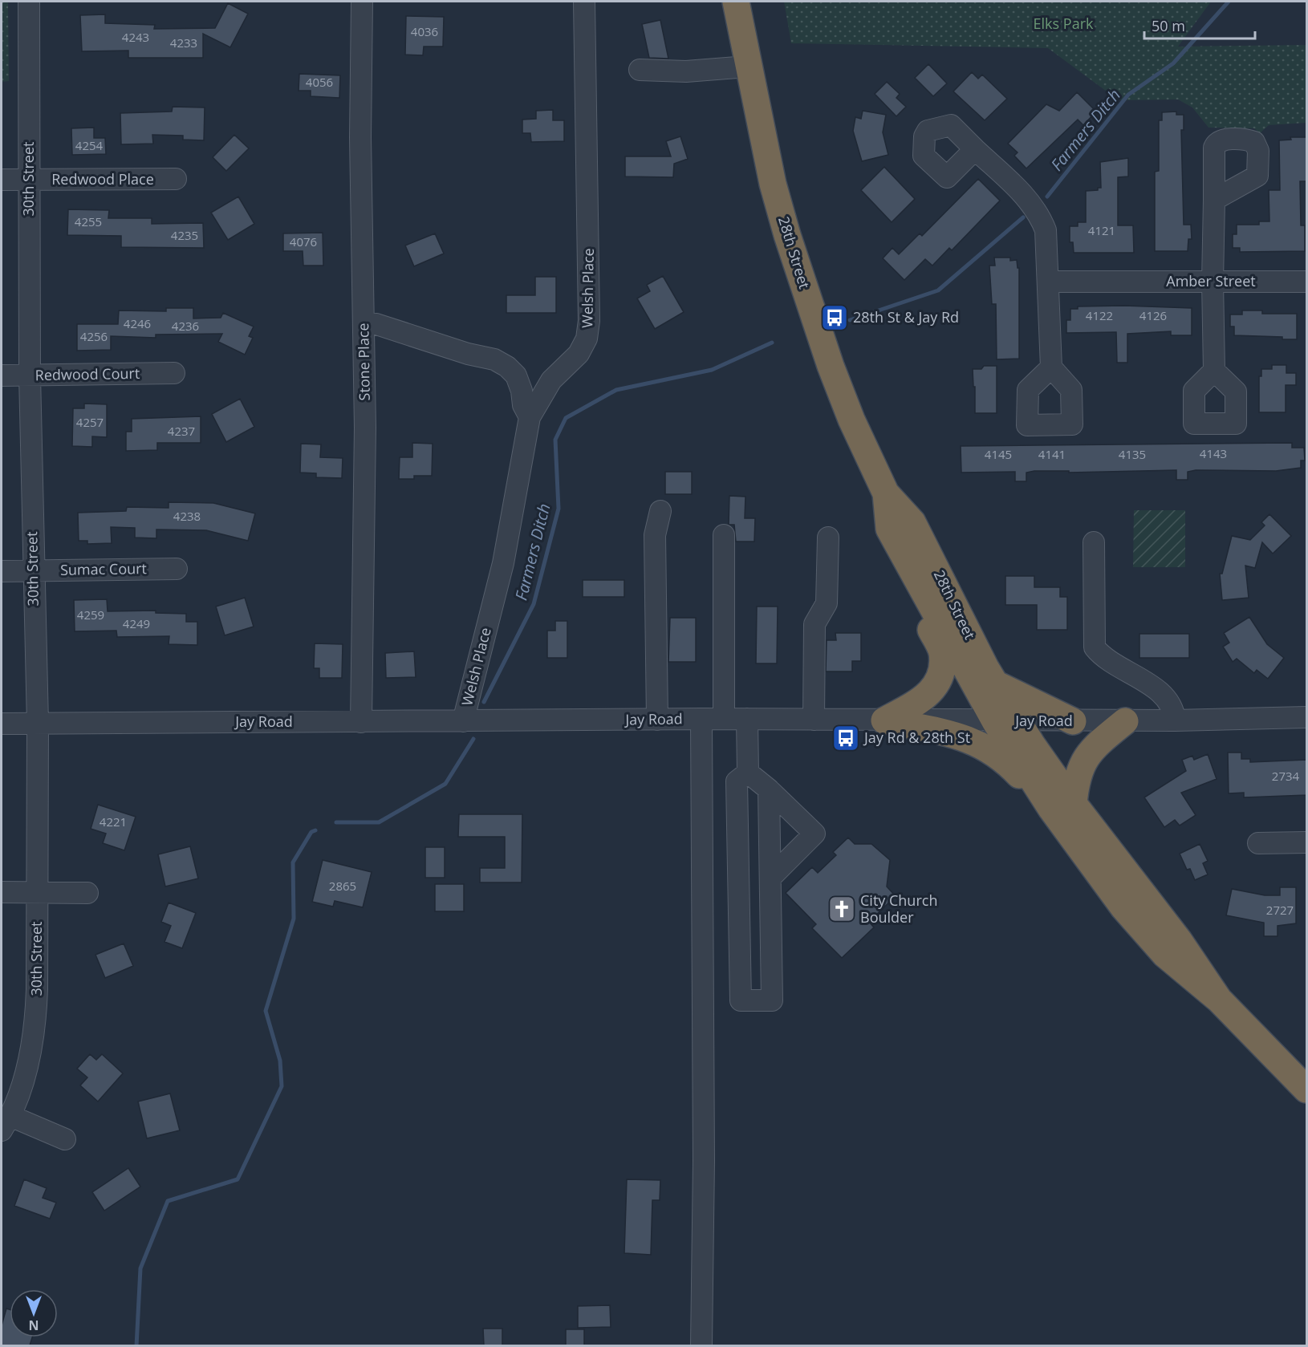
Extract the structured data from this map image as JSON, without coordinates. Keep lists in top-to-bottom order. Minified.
{"streets":{"highway":["28th Street"],"street":["30th Street","Redwood Place","Amber Street","Welsh Place","Stone Place","Redwood Court","Sumac Court","Jay Road"]},"crossings":[["30th Street","Redwood Place"],["30th Street","Redwood Court"],["30th Street","Sumac Court"],["30th Street","Jay Road"],["28th Street","Jay Road"],["Welsh Place","Jay Road"],["Stone Place","Jay Road"]],"water":["Farmers Ditch"],"parks":["Elks Park"],"places":{"bus stop":["28th St & Jay Rd","Jay Rd & 28th St"],"church":["City Church Boulder"]},"house_numbers":["4036","4243","4233","4056","4254","4255","4121","4235","4076","4122","4126","4246","4236","4256","4257","4237","4143","4145","4141","4135","4238","4259","4249","2734","4221","2865","2727"],"scale_bar":"50 m","north":"bottom"}
